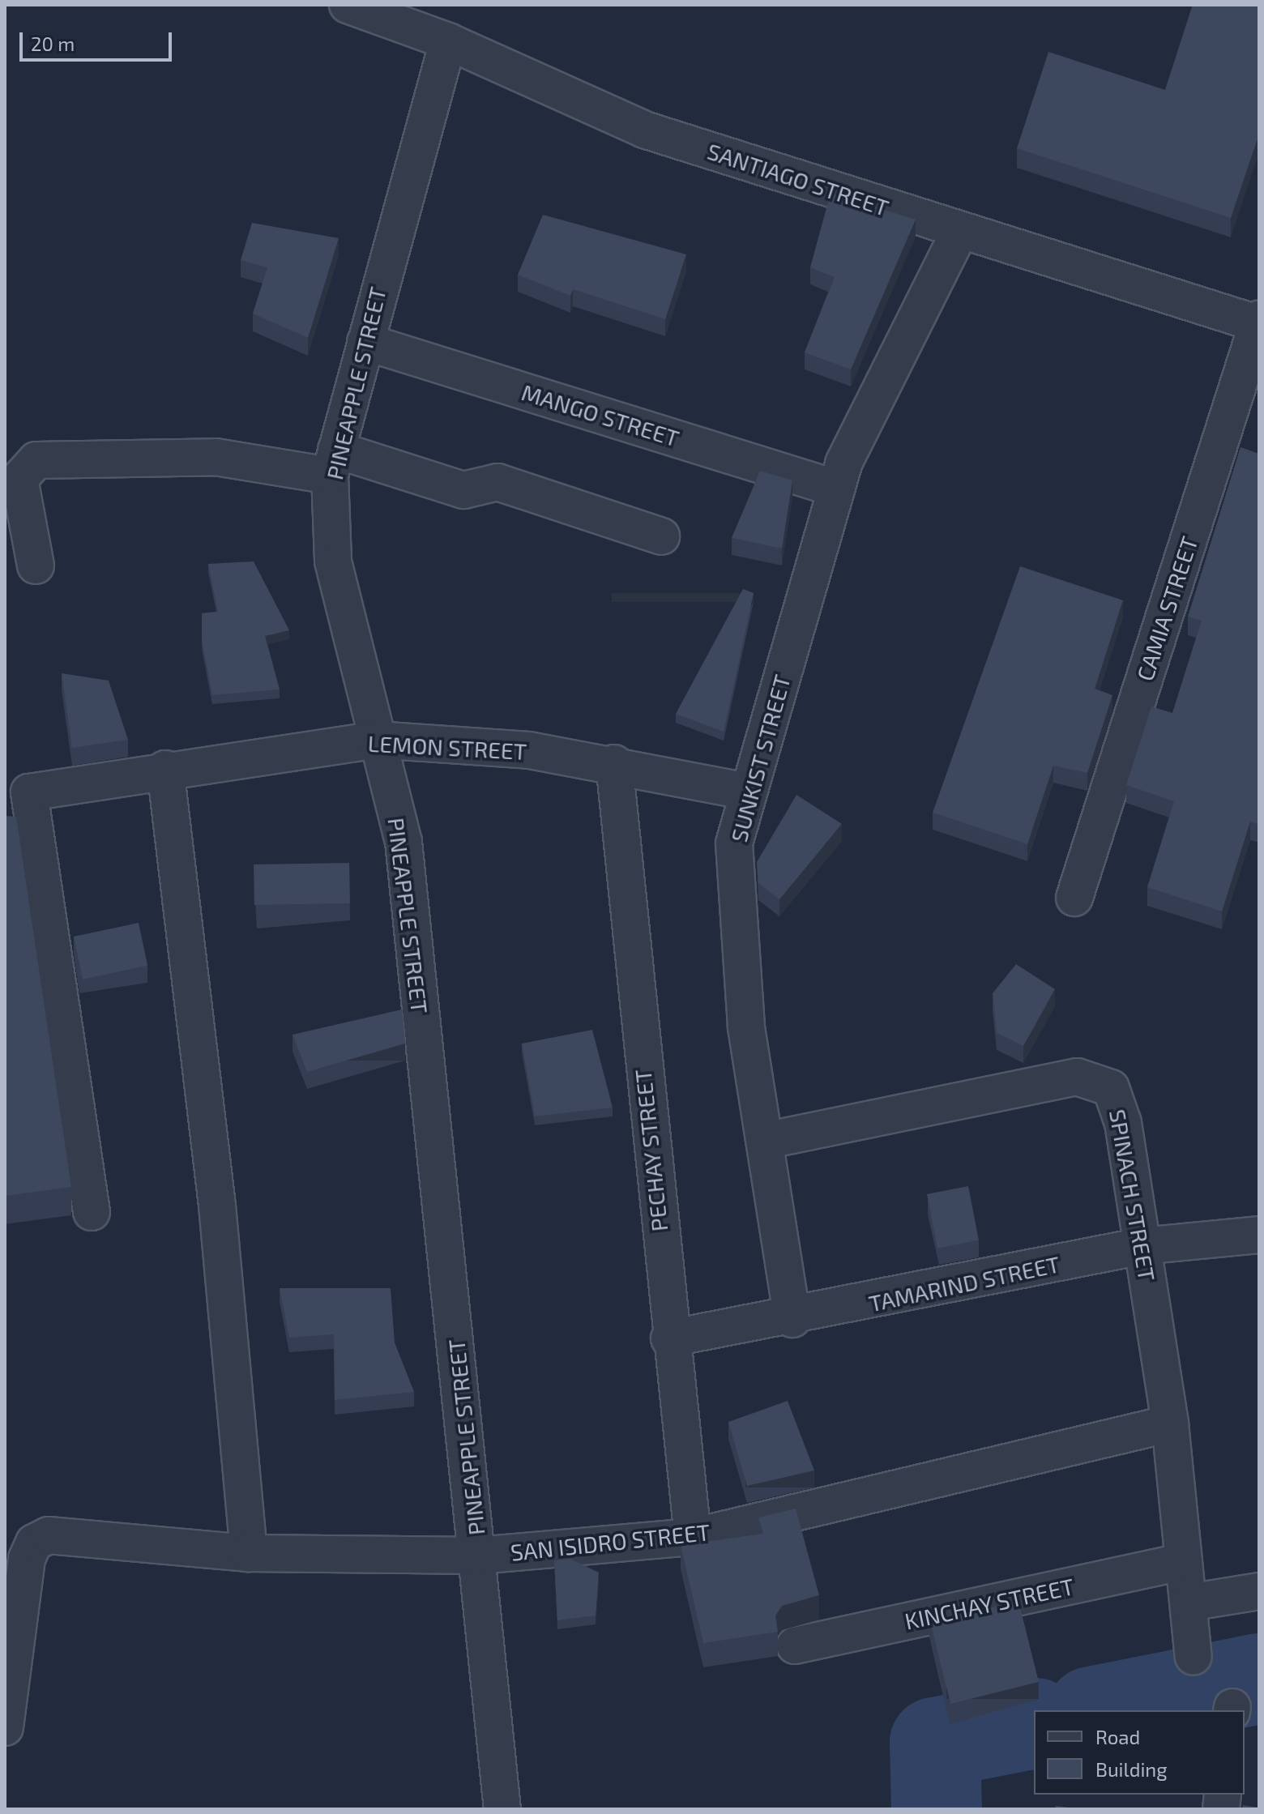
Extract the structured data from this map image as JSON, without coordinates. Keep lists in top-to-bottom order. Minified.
{"streets":{"street":["SANTIAGO STREET","PINEAPPLE STREET","MANGO STREET","CAMIA STREET","LEMON STREET","SUNKIST STREET","PECHAY STREET","SPINACH STREET","TAMARIND STREET","SAN ISIDRO STREET","KINCHAY STREET"]},"crossings":[["SANTIAGO STREET","PINEAPPLE STREET"],["SANTIAGO STREET","CAMIA STREET"],["SANTIAGO STREET","SUNKIST STREET"],["PINEAPPLE STREET","MANGO STREET"],["PINEAPPLE STREET","LEMON STREET"],["PINEAPPLE STREET","SAN ISIDRO STREET"],["MANGO STREET","SUNKIST STREET"],["LEMON STREET","SUNKIST STREET"],["LEMON STREET","PECHAY STREET"],["SUNKIST STREET","SPINACH STREET"],["SUNKIST STREET","TAMARIND STREET"],["PECHAY STREET","TAMARIND STREET"],["PECHAY STREET","SAN ISIDRO STREET"],["SPINACH STREET","TAMARIND STREET"],["SPINACH STREET","SAN ISIDRO STREET"],["SPINACH STREET","KINCHAY STREET"]],"legend":["Road","Building"],"scale_bar":"20 m"}
